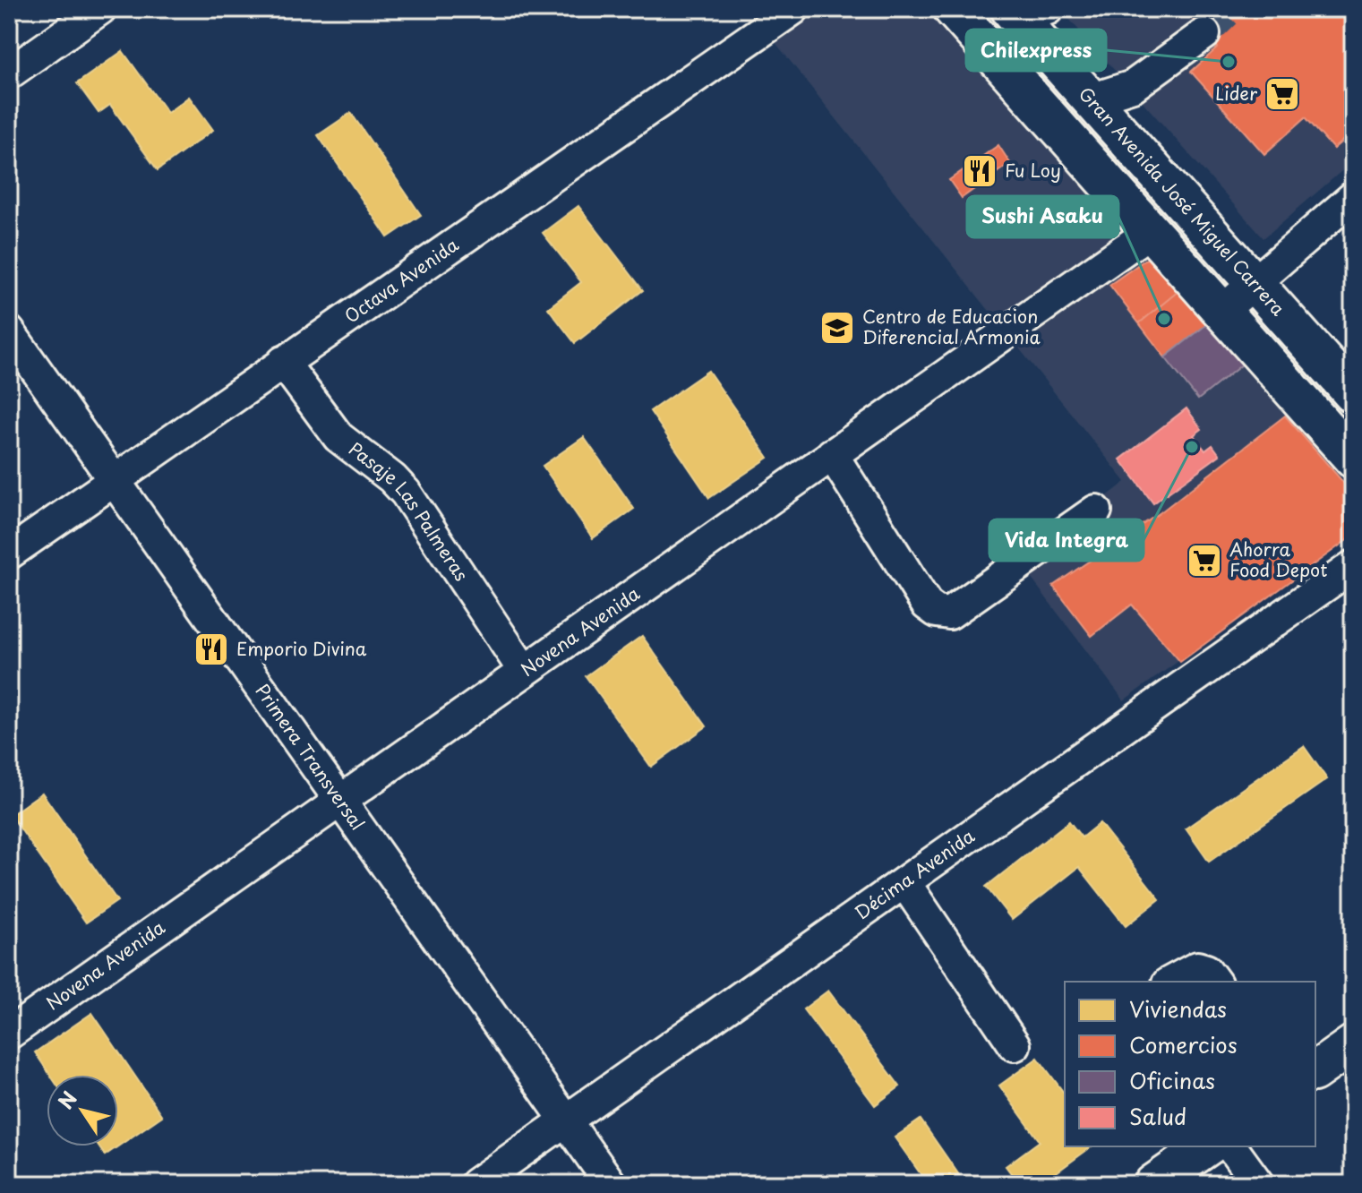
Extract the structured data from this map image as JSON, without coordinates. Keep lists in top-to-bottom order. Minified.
{"streets":{"main road":["Gran Avenida José Miguel Carrera"],"street":["Octava Avenida","Pasaje Las Palmeras","Novena Avenida","Primera Transversal","Décima Avenida"]},"crossings":[["Octava Avenida","Pasaje Las Palmeras"],["Octava Avenida","Primera Transversal"],["Pasaje Las Palmeras","Novena Avenida"],["Novena Avenida","Primera Transversal"],["Primera Transversal","Décima Avenida"]],"places":{"other":["Chilexpress","Sushi Asaku","Vida Integra"],"supermarket":["Lider","Ahorra Food Depot"],"restaurant":["Fu Loy","Emporio Divina"],"school or university":["Centro de Educacion Diferencial Armonia"]},"legend":["Viviendas","Comercios","Oficinas","Salud"],"north":"top left"}
